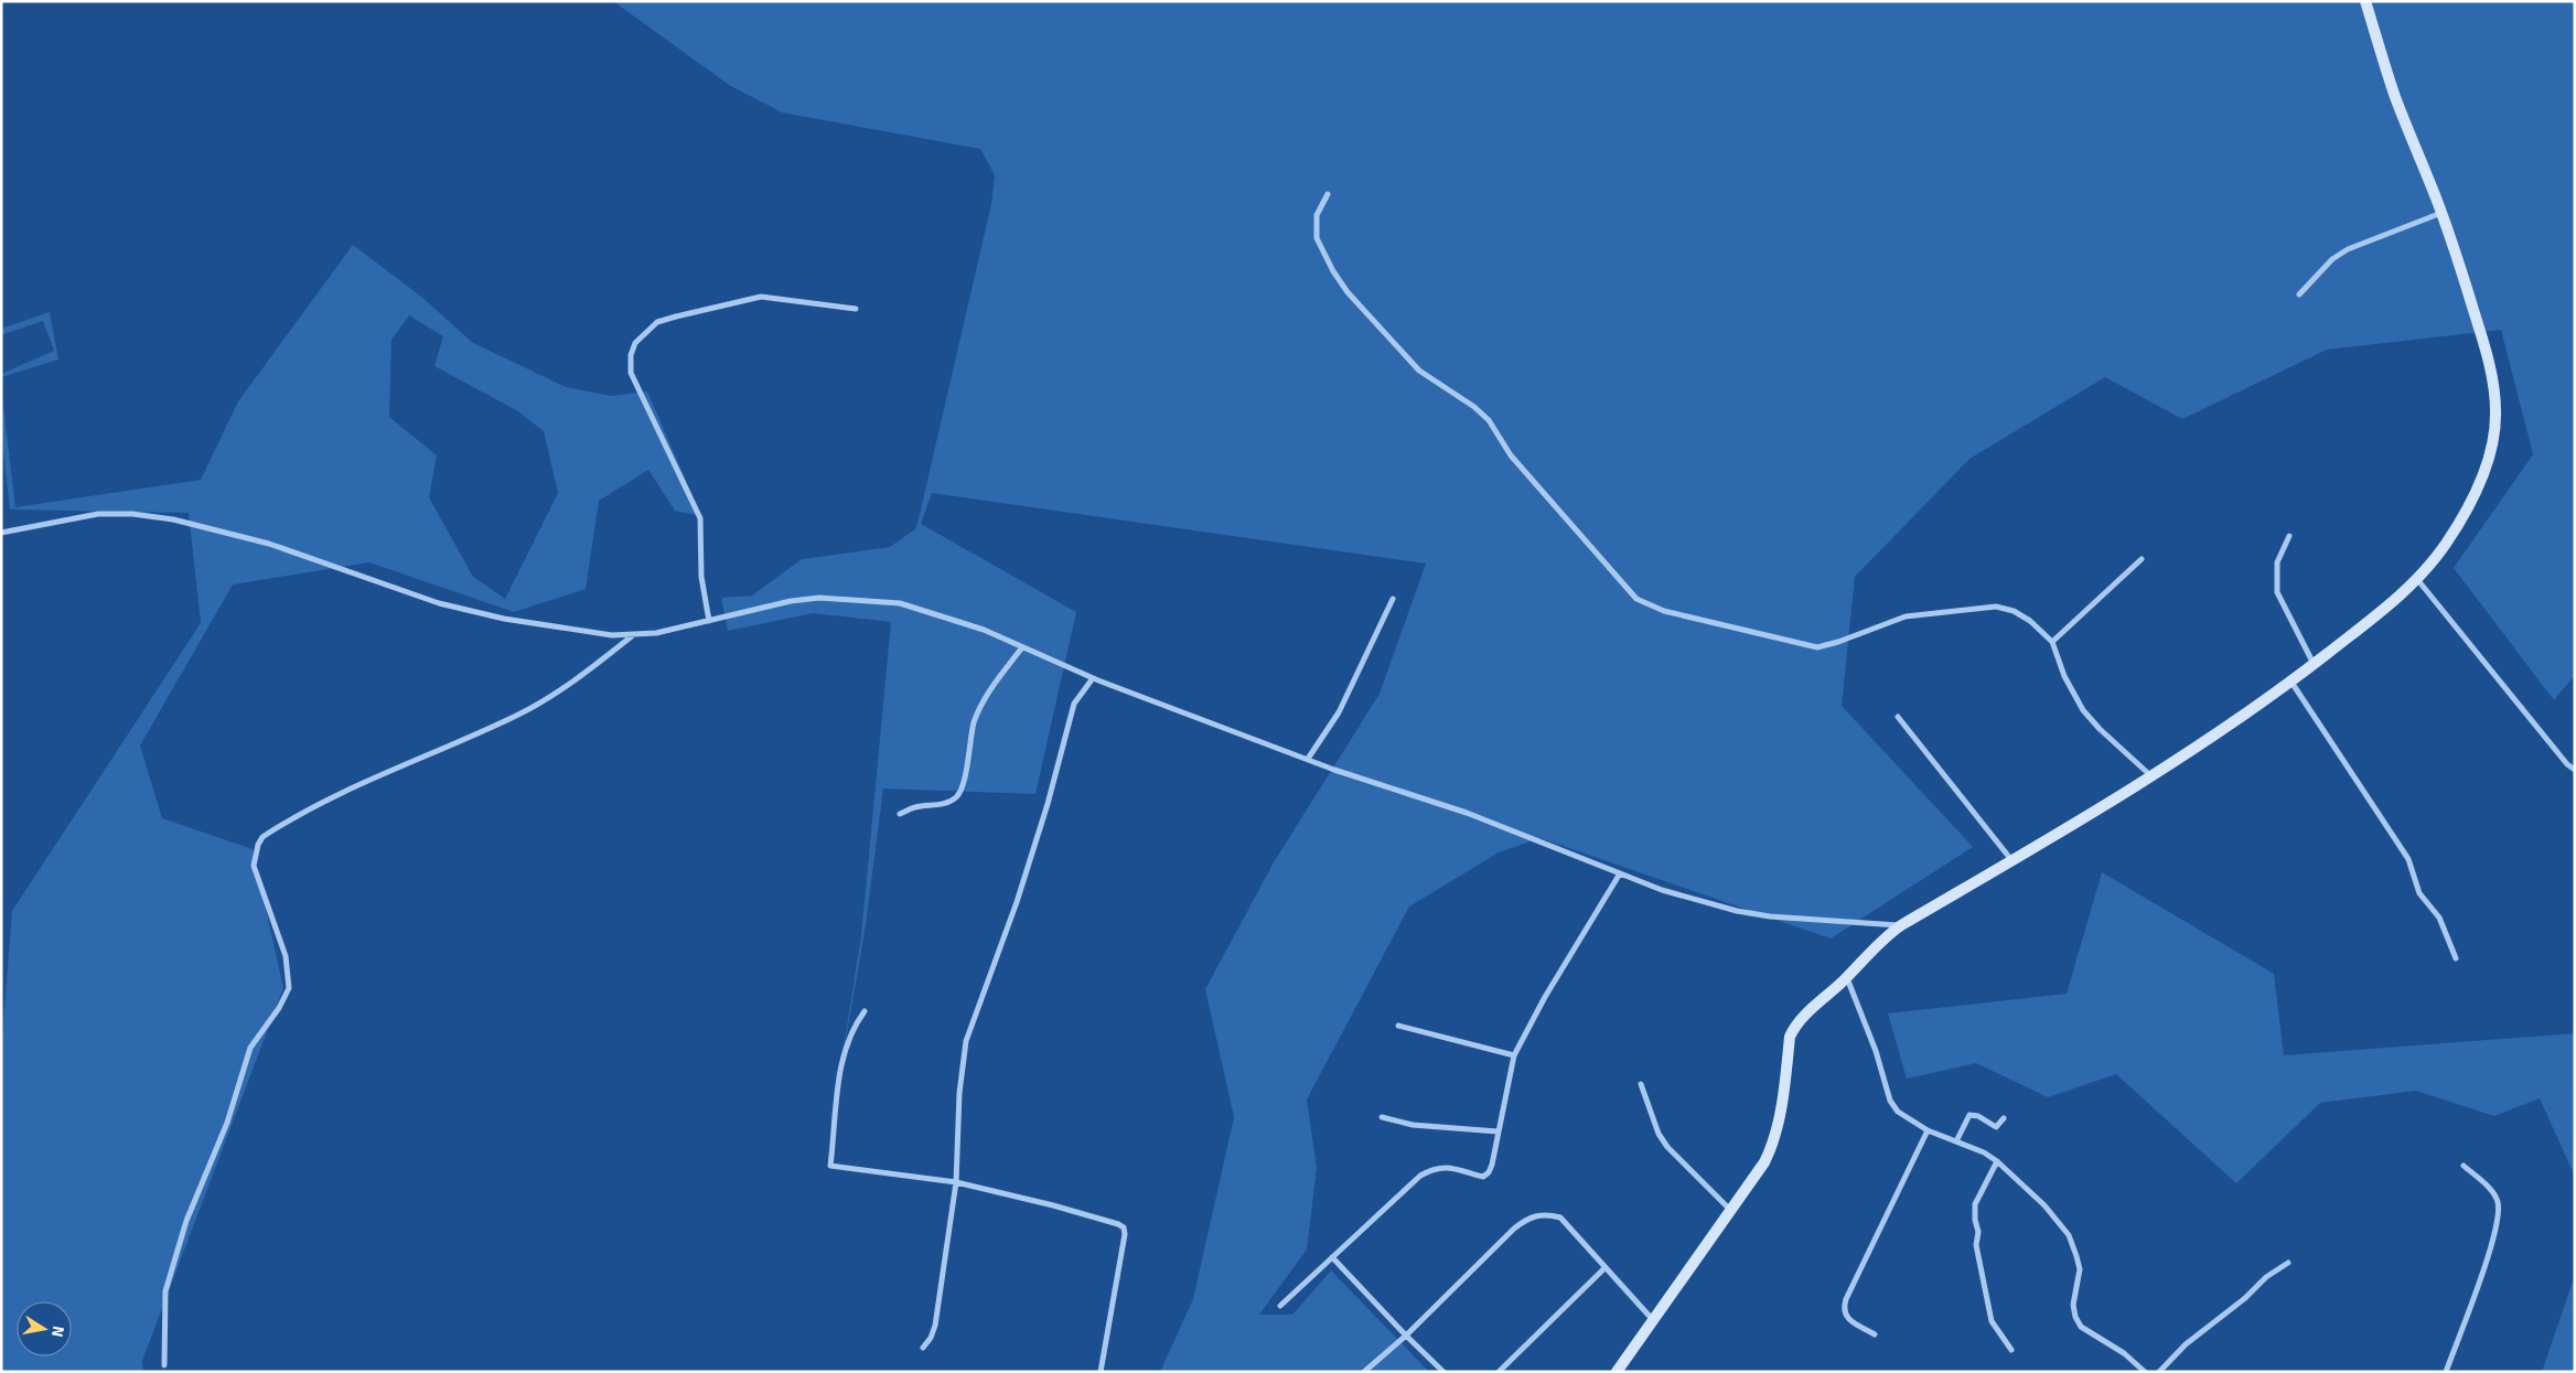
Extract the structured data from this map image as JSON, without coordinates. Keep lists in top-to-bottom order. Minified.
{"north":"right"}
